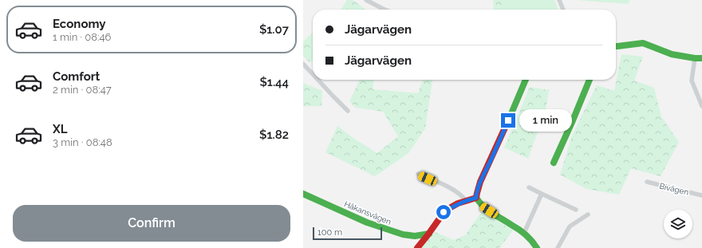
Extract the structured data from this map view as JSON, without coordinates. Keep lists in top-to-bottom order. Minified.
{"streets":{"street":["Bivägen","Håkansvägen"]},"scale_bar":"100 m","page":{"list":[{"name":"Economy","note":"1 min · 08:46","value":"$1.07"},{"name":"Comfort","note":"2 min · 08:47","value":"$1.44"},{"name":"XL","note":"3 min · 08:48","value":"$1.82"}],"banner":["Jägarvägen","Jägarvägen"],"bubble":"1 min","buttons":"Confirm","scale":"100 m"}}
